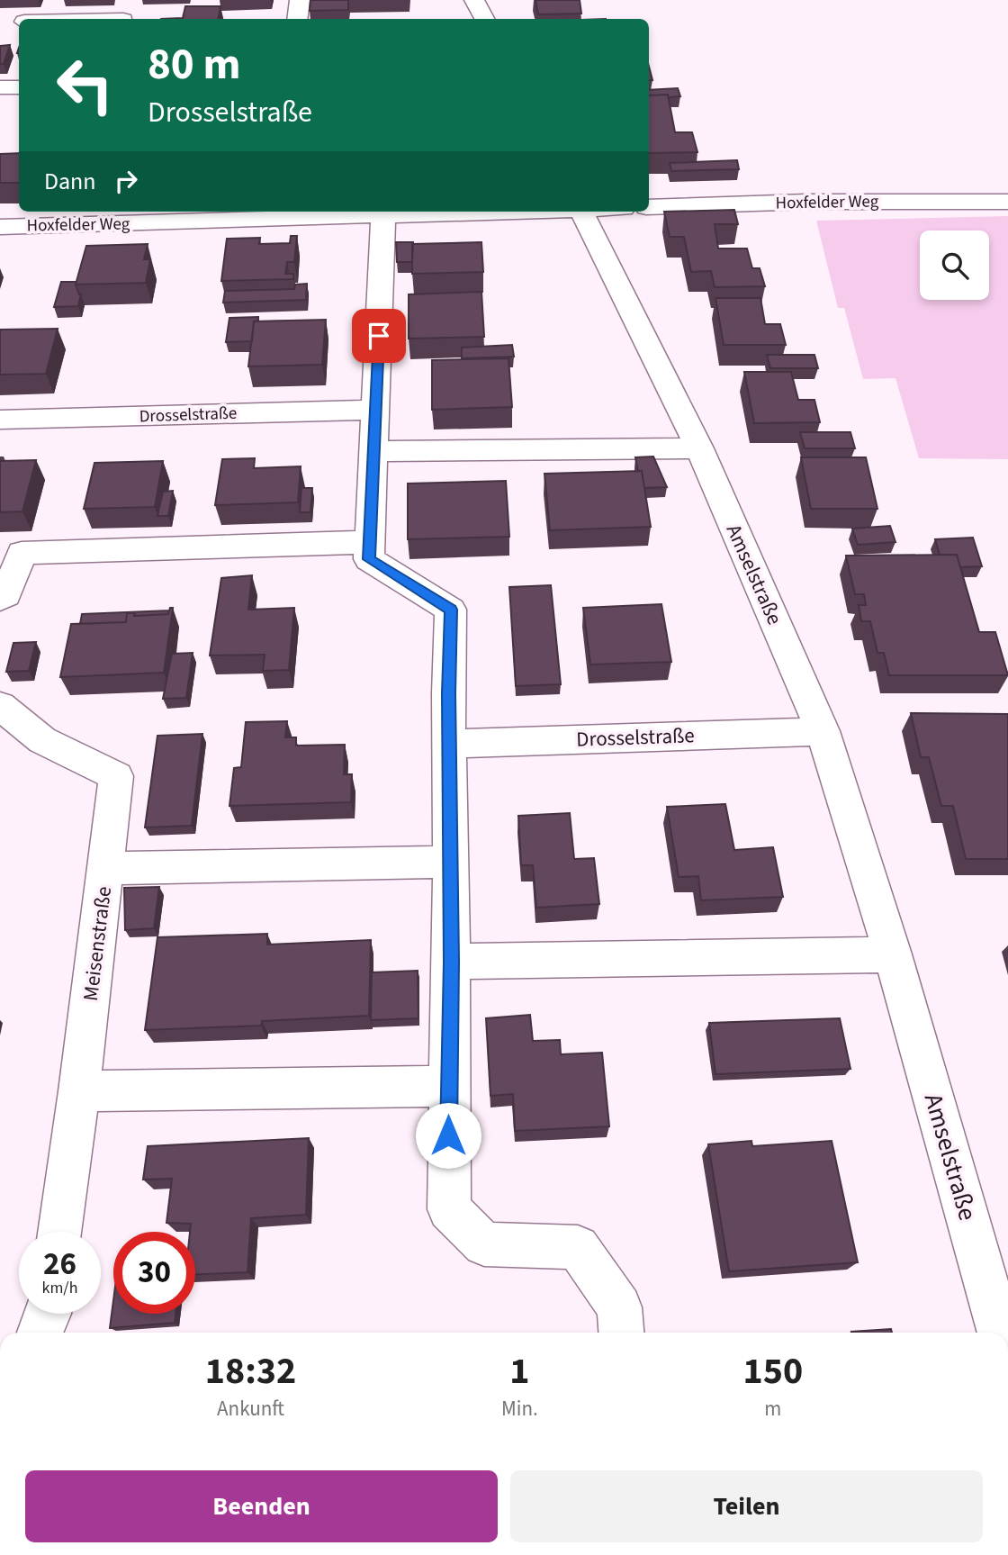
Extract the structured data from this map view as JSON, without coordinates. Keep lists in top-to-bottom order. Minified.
{"streets":{"street":["Hoxfelder Weg","Drosselstraße","Amselstraße","Meisenstraße"]},"crossings":[["Drosselstraße","Amselstraße"]],"page":{"turn":["80 m","Drosselstraße"],"then":"Dann","speed":"26 km/h","limit":"30","eta":["18:32","Ankunft","1","Min.","150","m"],"buttons":["Beenden","Teilen"]}}
